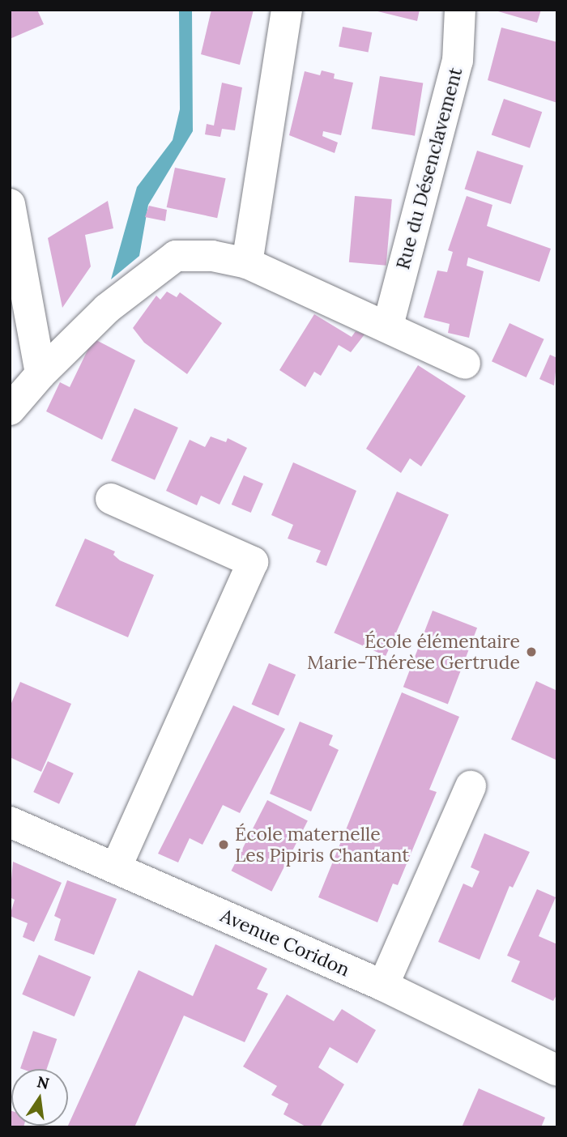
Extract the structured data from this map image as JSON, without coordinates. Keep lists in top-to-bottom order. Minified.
{"streets":{"street":["Rue du Désenclavement","Avenue Coridon"]},"places":["École élémentaire Marie-Thérèse Gertrude","École maternelle Les Pipiris Chantant"],"north":"top"}
